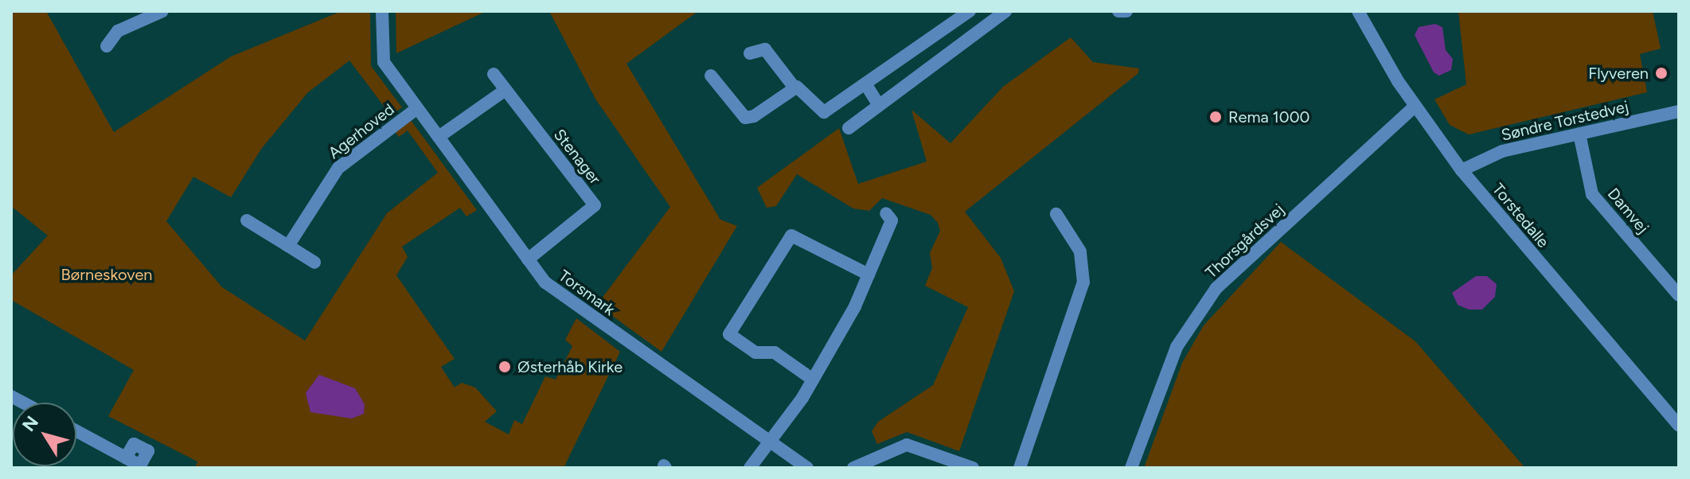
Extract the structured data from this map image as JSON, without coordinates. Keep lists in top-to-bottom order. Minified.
{"streets":{"street":["Søndre Torstedvej","Agerhoved","Stenager","Damvej","Torstedalle","Thorsgårdsvej","Torsmark"]},"crossings":[["Søndre Torstedvej","Damvej"],["Søndre Torstedvej","Torstedalle"],["Agerhoved","Torsmark"],["Stenager","Torsmark"],["Torstedalle","Thorsgårdsvej"]],"parks":["Børneskoven"],"places":["Flyveren","Rema 1000","Østerhåb Kirke"],"north":"top left"}
